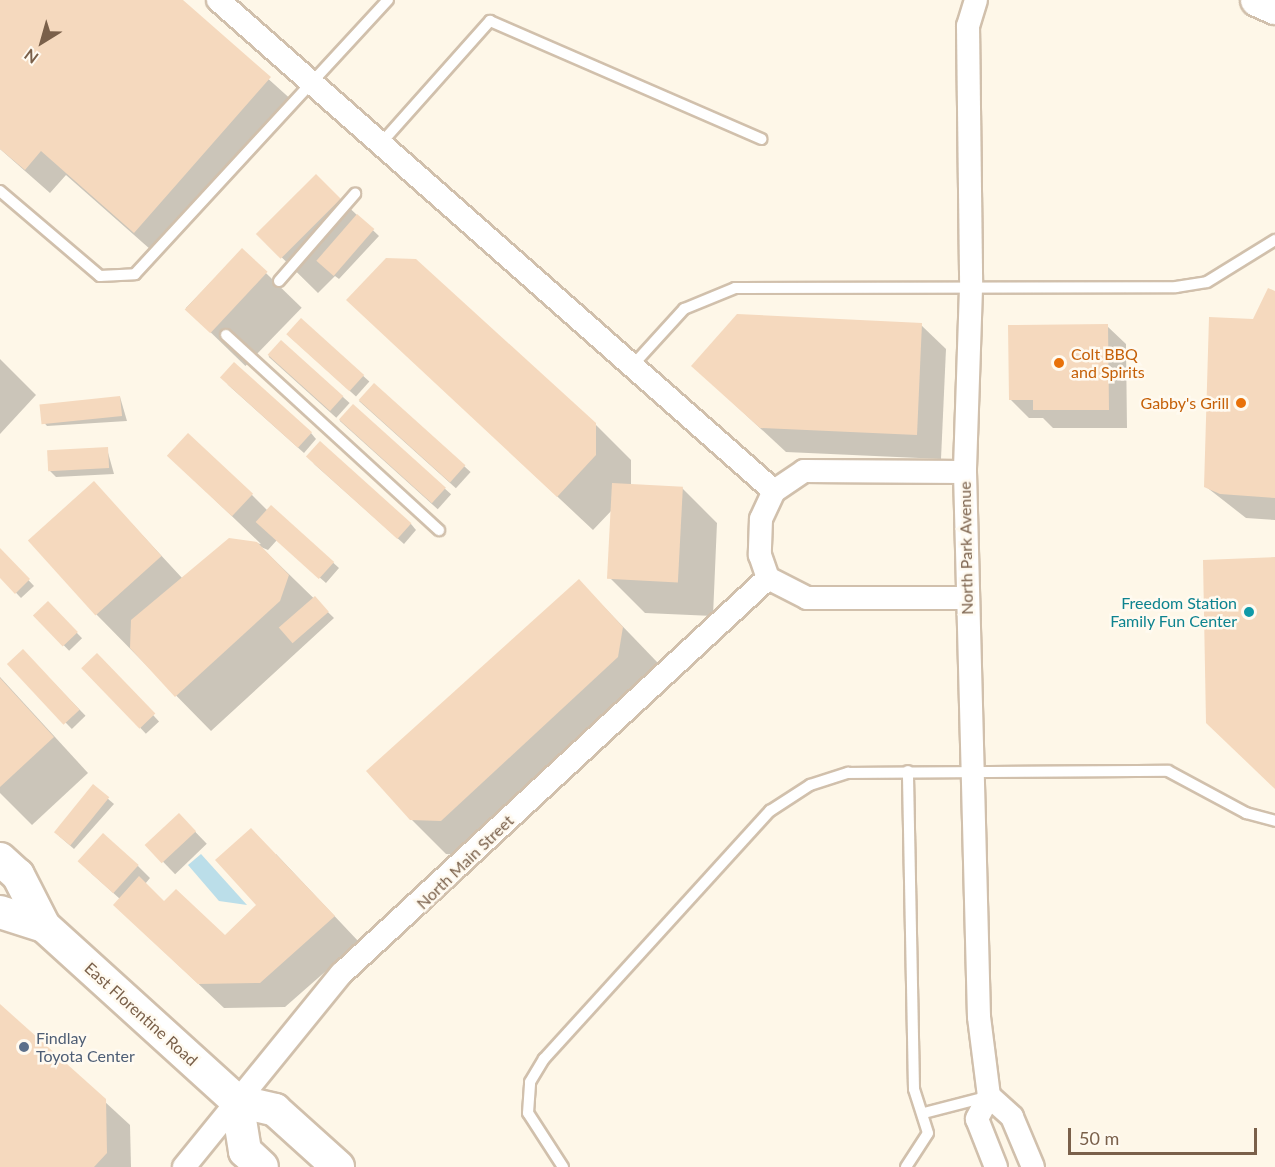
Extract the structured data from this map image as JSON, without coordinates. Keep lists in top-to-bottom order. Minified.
{"streets":{"street":["North Park Avenue","North Main Street","East Florentine Road"]},"crossings":[["North Main Street","East Florentine Road"]],"places":["Colt BBQ and Spirits","Gabby's Grill","Freedom Station Family Fun Center","Findlay Toyota Center"],"scale_bar":"50 m","north":"bottom left"}
